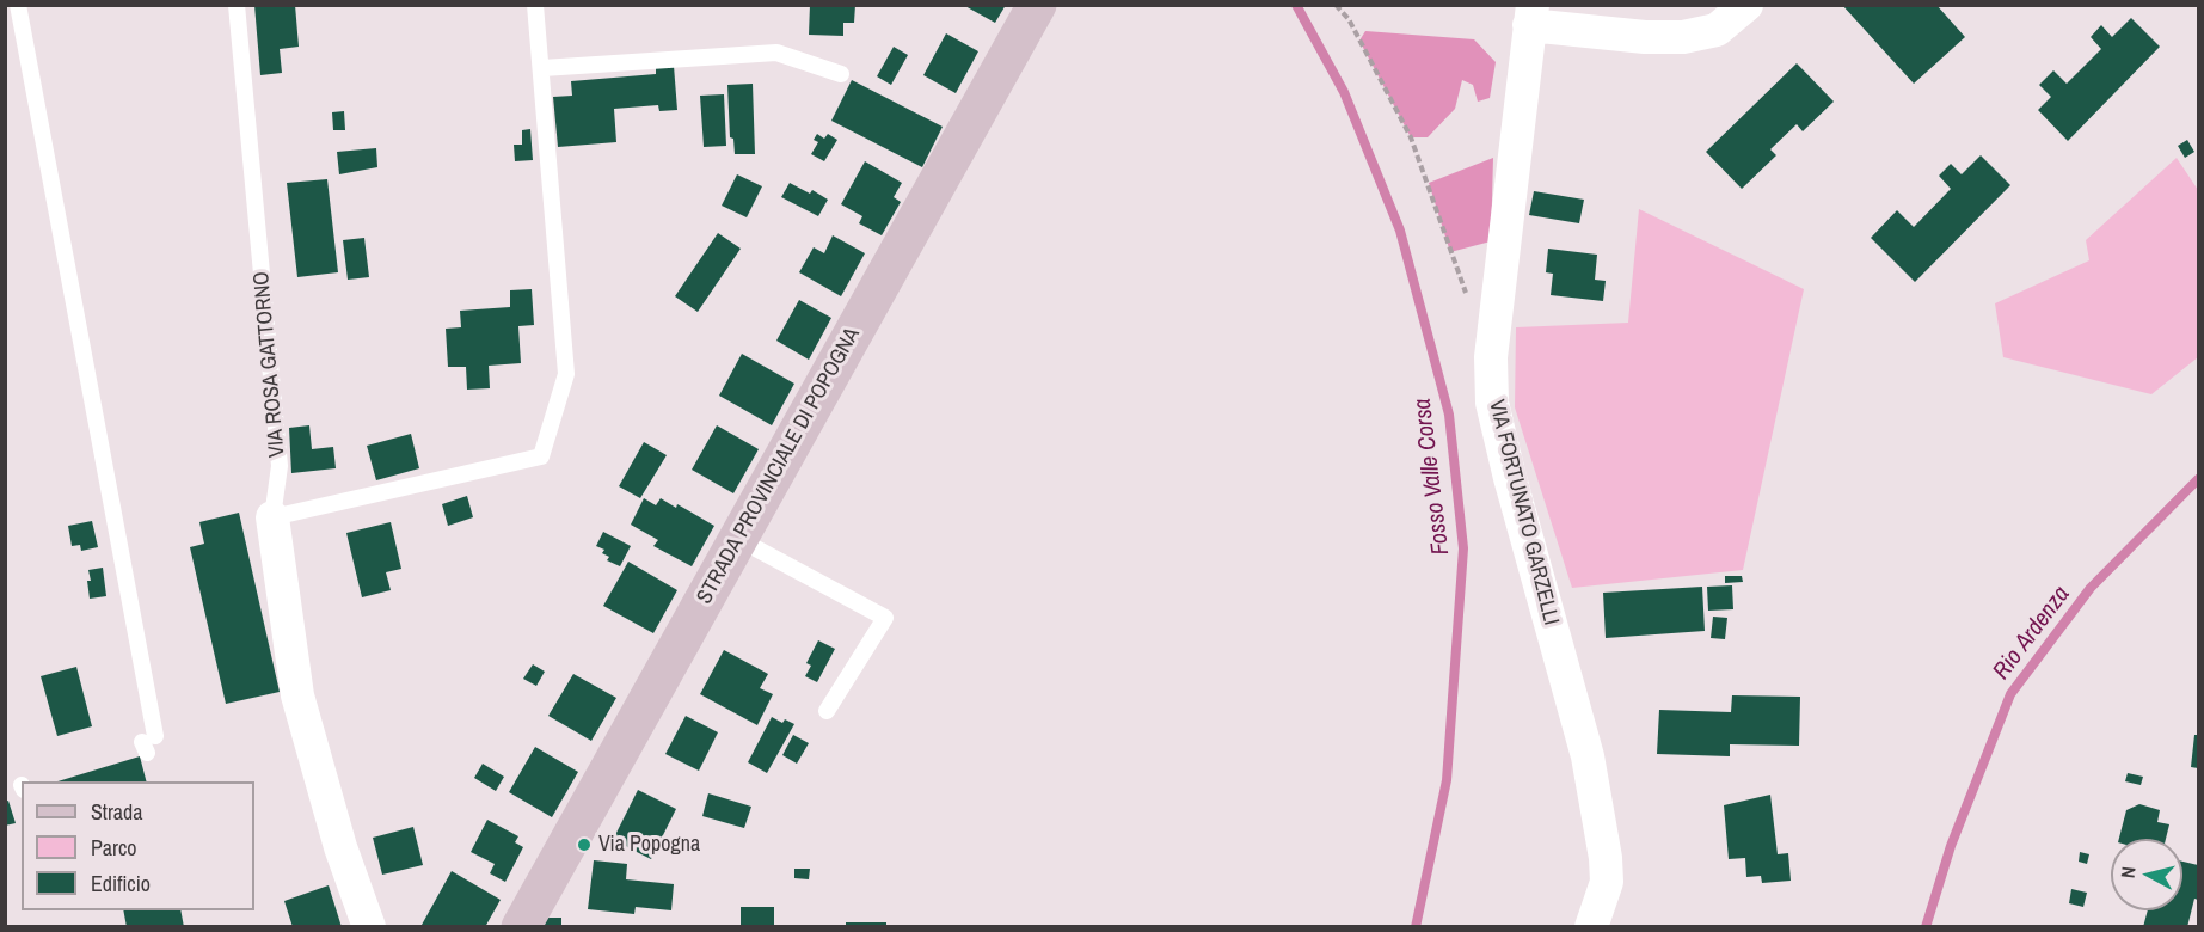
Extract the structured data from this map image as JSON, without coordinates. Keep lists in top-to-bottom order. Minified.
{"streets":{"main road":["STRADA PROVINCIALE DI POPOGNA"],"street":["VIA ROSA GATTORNO","VIA FORTUNATO GARZELLI"]},"water":["Fosso Valle Corsa","Rio Ardenza"],"places":["Via Popogna"],"legend":["Strada","Parco","Edificio"],"north":"left"}
